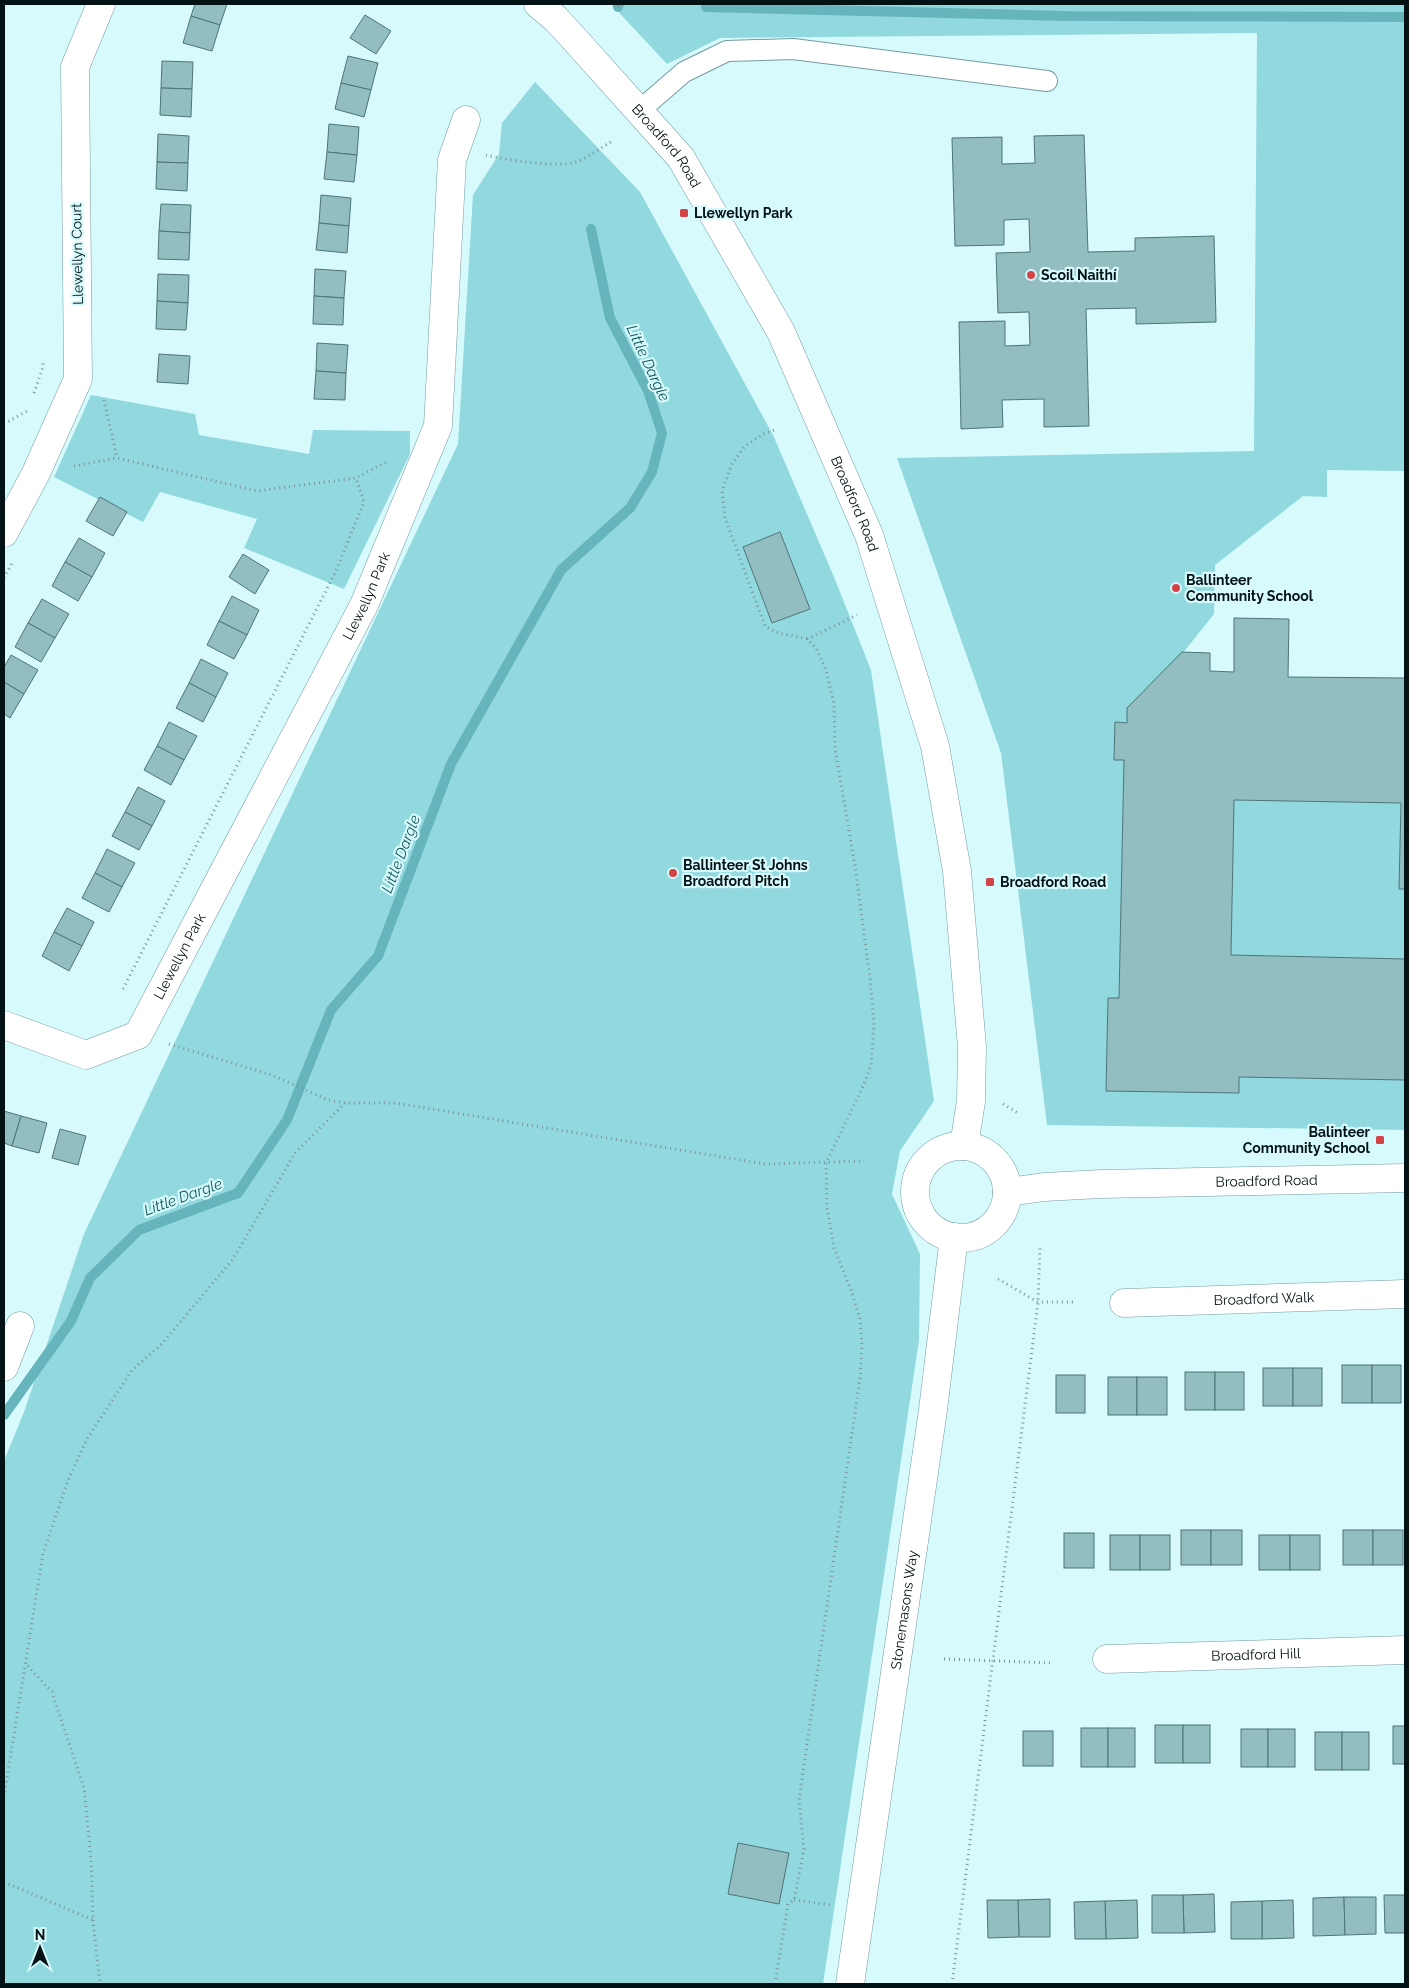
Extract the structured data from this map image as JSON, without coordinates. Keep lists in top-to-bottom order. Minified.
{"streets":{"street":["Broadford Road","Llewellyn Court","Llewellyn Park","Broadford Walk","Stonemasons Way","Broadford Hill"]},"crossings":[["Broadford Road","Stonemasons Way"]],"water":["Little Dargle"],"places":{"transit":["Llewellyn Park","Broadford Road","Balinteer Community School"],"other":["Scoil Naithí","Ballinteer Community School","Ballinteer St Johns Broadford Pitch"]},"north":"top"}
